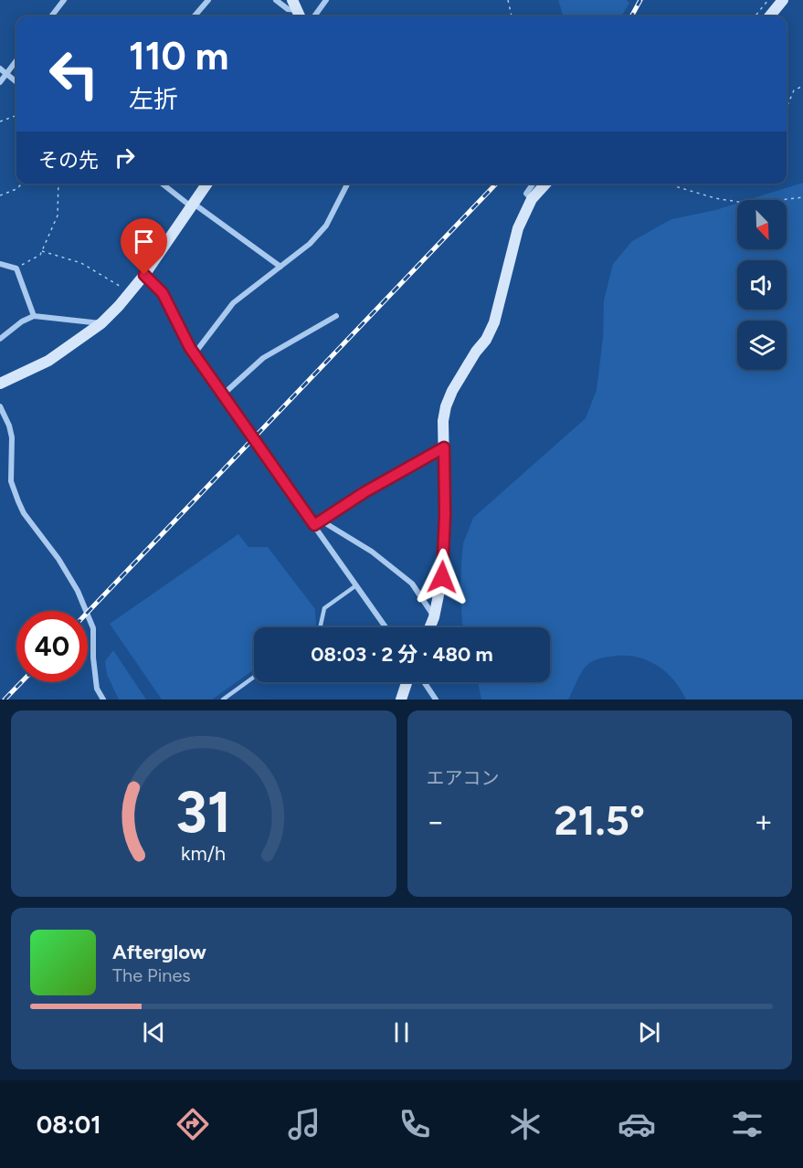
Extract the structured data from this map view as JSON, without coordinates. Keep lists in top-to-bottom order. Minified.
{"north":"bottom right","page":{"turn":["110 m","左折"],"then":"その先","limit":"40","trip":"08:03 · 2 分 · 480 m","tile":"エアコン","heat":["−","21.5°","+"],"song":["Afterglow","The Pines"],"tabs":"08:01","gauge":["31","km/h"]}}
